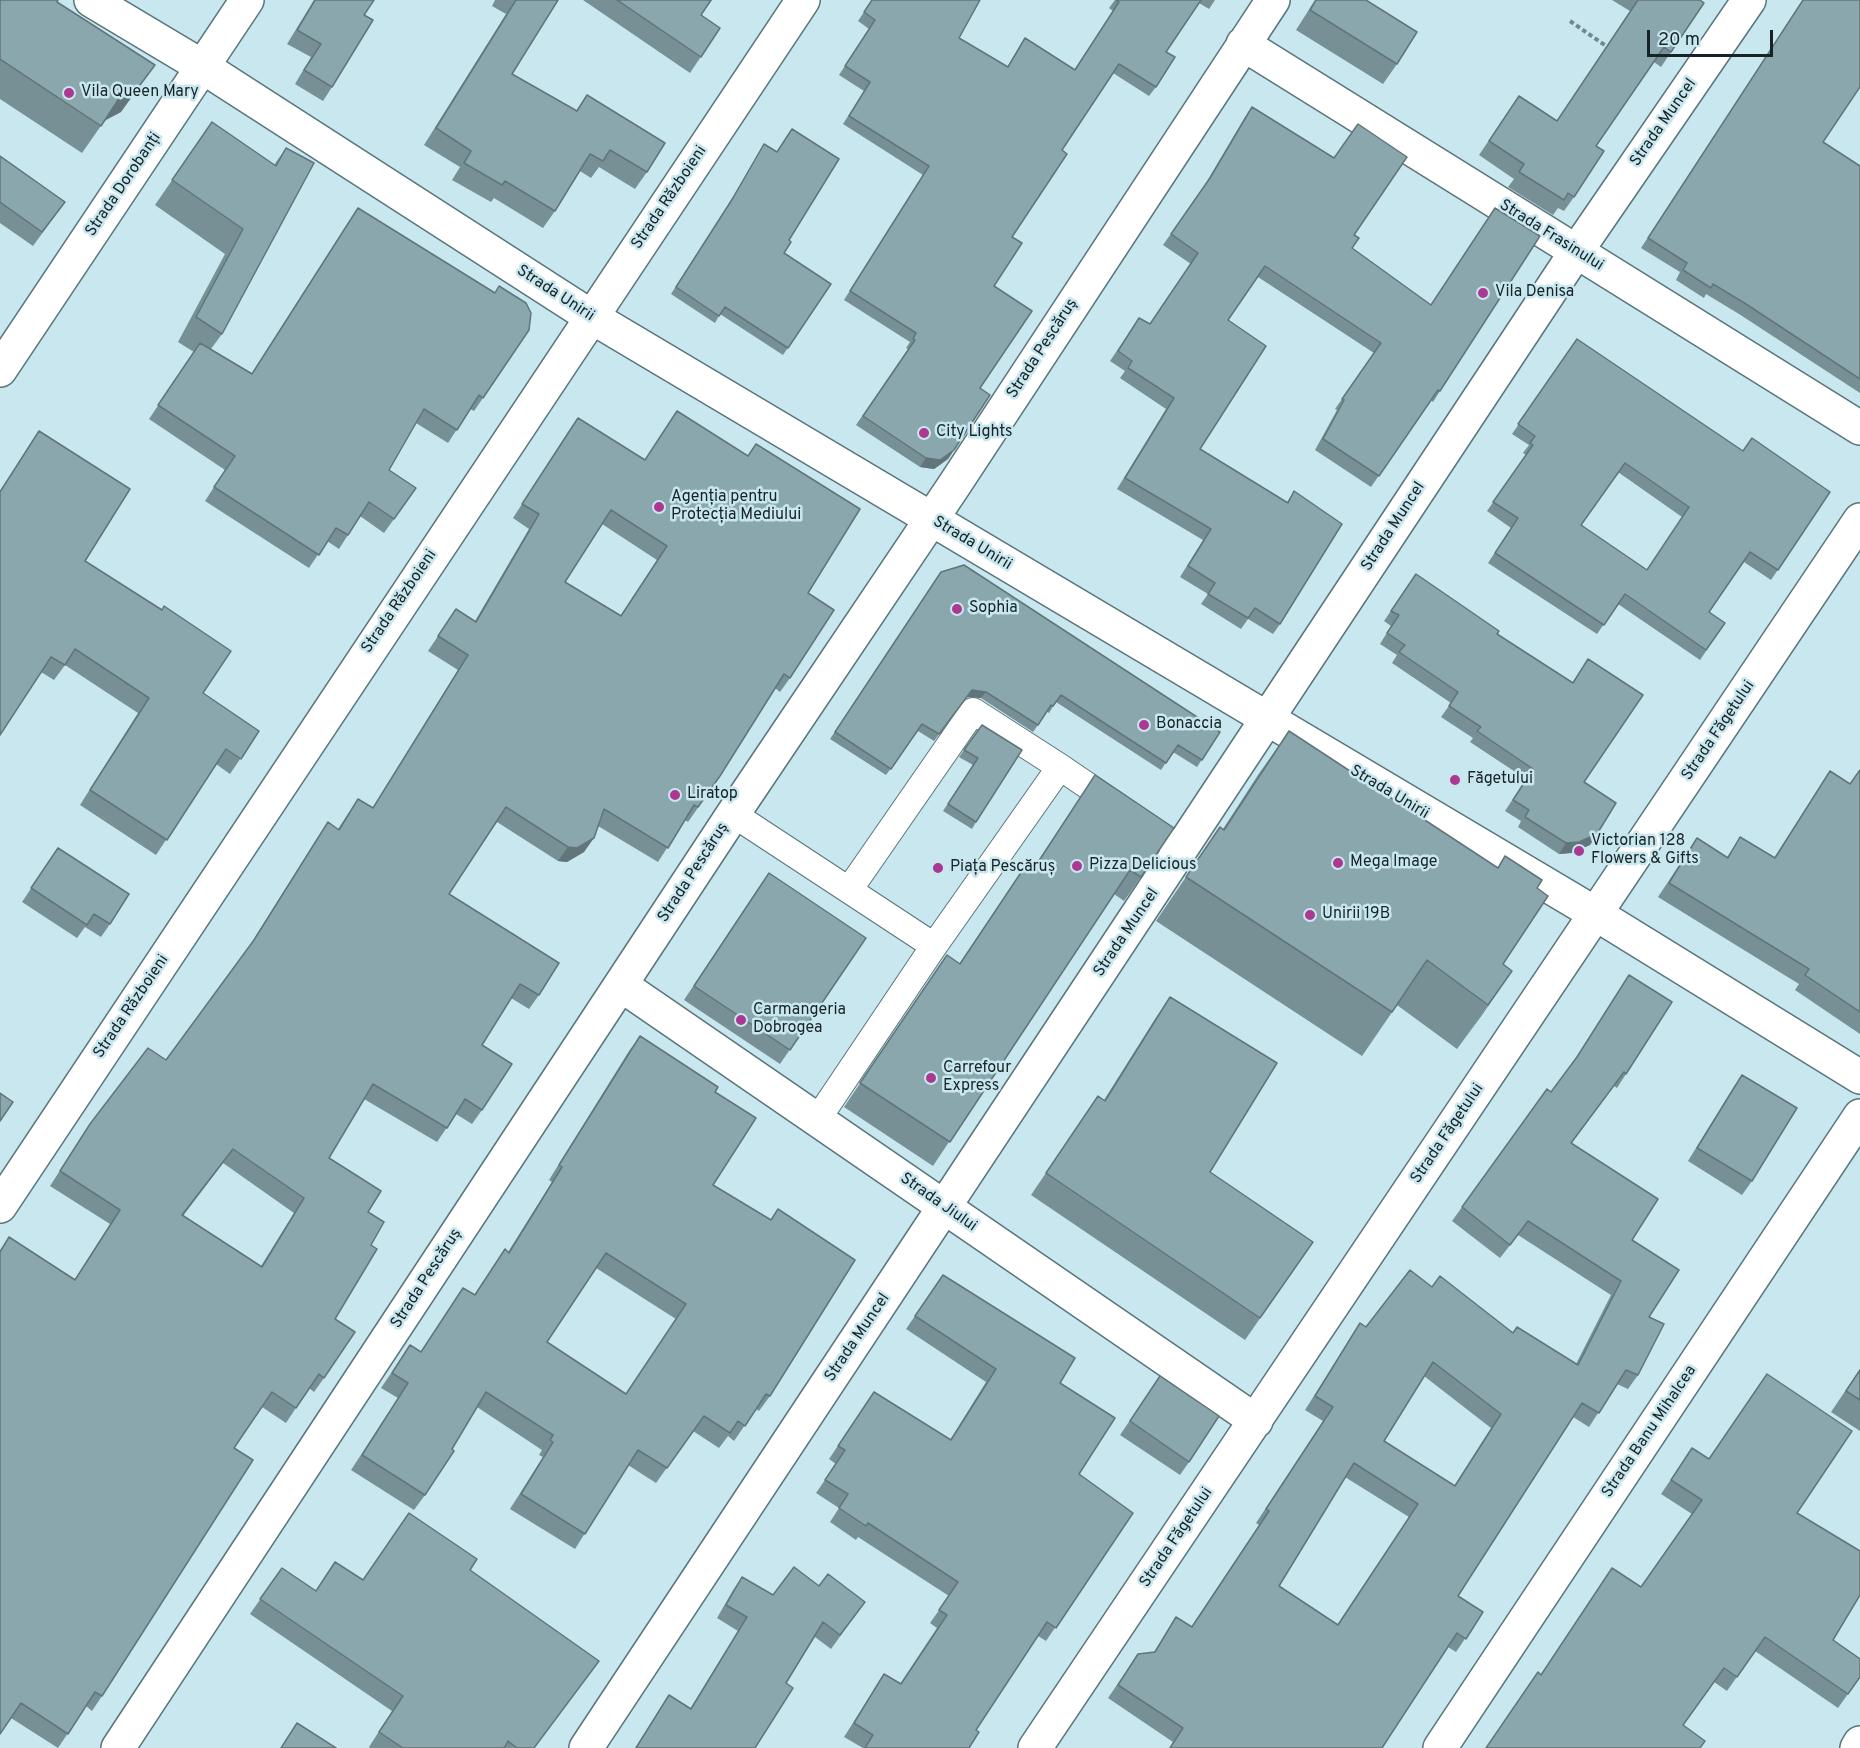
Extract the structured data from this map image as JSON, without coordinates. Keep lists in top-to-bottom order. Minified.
{"streets":{"street":["Strada Muncel","Strada Dorobanți","Strada Războieni","Strada Frasinului","Strada Unirii","Strada Pescăruș","Strada Făgetului","Strada Jiului","Strada Banu Mihalcea"]},"crossings":[["Strada Muncel","Strada Frasinului"],["Strada Muncel","Strada Unirii"],["Strada Muncel","Strada Jiului"],["Strada Dorobanți","Strada Unirii"],["Strada Războieni","Strada Unirii"],["Strada Frasinului","Strada Pescăruș"],["Strada Unirii","Strada Pescăruș"],["Strada Unirii","Strada Făgetului"],["Strada Pescăruș","Strada Jiului"],["Strada Făgetului","Strada Jiului"]],"places":["Vila Queen Mary","Vila Denisa","City Lights","Agenția pentru Protecția Mediului","Sophia","Bonaccia","Făgetului","Liratop","Victorian 128 Flowers & Gifts","Mega Image","Pizza Delicious","Piața Pescăruș","Unirii 19B","Carmangeria Dobrogea","Carrefour Express"],"scale_bar":"20 m"}
